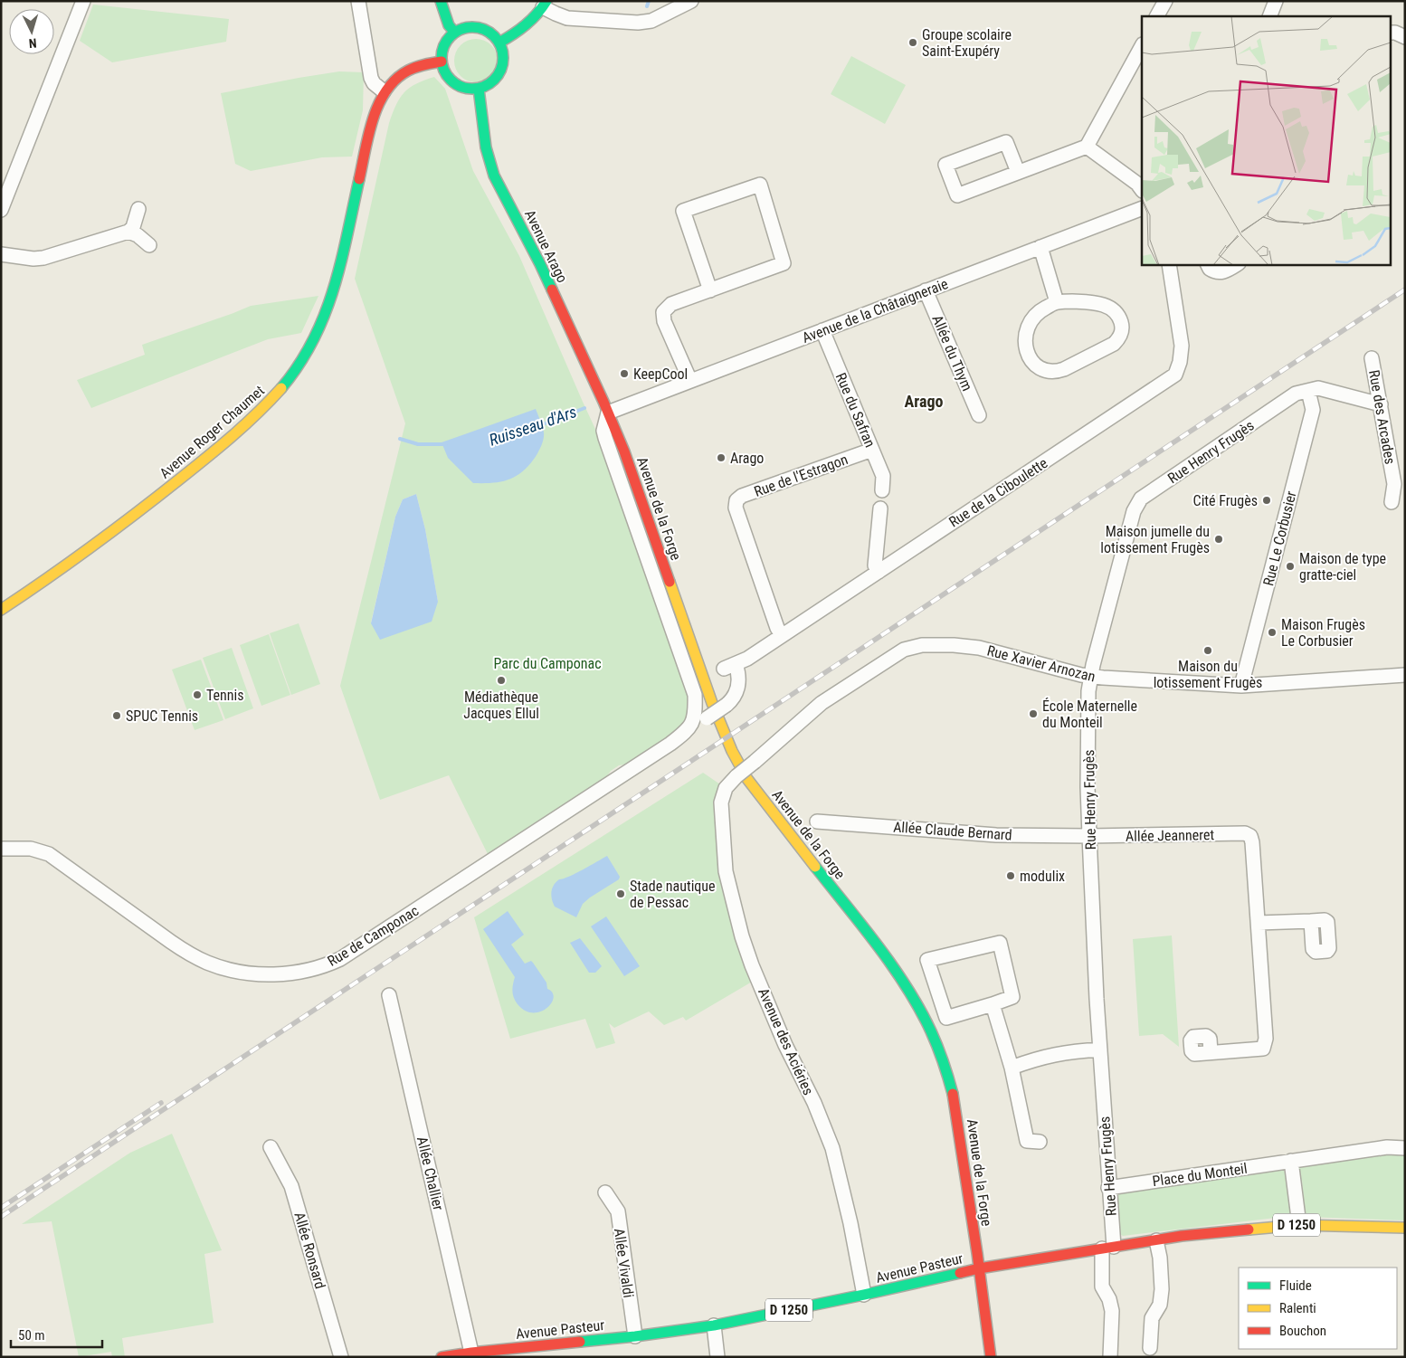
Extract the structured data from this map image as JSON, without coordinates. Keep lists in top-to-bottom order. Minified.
{"streets":{"main road":["Avenue Arago","Avenue Roger Chaumet","Avenue de la Forge","D 1250","Avenue Pasteur"],"street":["Avenue de la Châtaigneraie","Allée du Thym","Rue du Safran","Rue des Arcades","Rue Henry Frugès","Rue de l'Estragon","Rue de la Ciboulette","Rue Le Corbusier","Rue Xavier Arnozan","Allée Claude Bernard","Allée Jeanneret","Rue de Camponac","Avenue des Aciéries","Allée Challier","Place du Monteil","Allée Ronsard","Allée Vivaldi"]},"crossings":[["Avenue Arago","Avenue de la Châtaigneraie"],["Avenue Arago","Avenue Roger Chaumet"],["Avenue Arago","Avenue de la Forge"],["Avenue de la Châtaigneraie","Allée du Thym"],["Avenue de la Châtaigneraie","Rue du Safran"],["Avenue de la Châtaigneraie","Avenue de la Forge"],["Rue du Safran","Rue de l'Estragon"],["Rue des Arcades","Rue Henry Frugès"],["Rue Henry Frugès","Rue Le Corbusier"],["Rue Henry Frugès","Rue Xavier Arnozan"],["Rue Henry Frugès","Allée Claude Bernard"],["Rue Henry Frugès","Allée Jeanneret"],["Rue Henry Frugès","Place du Monteil"],["Rue Henry Frugès","Avenue Pasteur"],["Rue de l'Estragon","Rue de la Ciboulette"],["Rue de la Ciboulette","Rue de Camponac"],["Avenue de la Forge","Avenue Pasteur"],["Rue Le Corbusier","Rue Xavier Arnozan"],["Rue Xavier Arnozan","Avenue des Aciéries"],["Allée Claude Bernard","Allée Jeanneret"],["Avenue des Aciéries","Avenue Pasteur"],["Allée Challier","Avenue Pasteur"],["Allée Vivaldi","Avenue Pasteur"]],"districts":["Arago"],"water":["Ruisseau d'Ars"],"parks":["Parc du Camponac"],"places":["Groupe scolaire Saint-Exupéry","KeepCool","Arago","Cité Frugès","Maison jumelle du lotissement Frugès","Maison de type gratte-ciel","Maison Frugès Le Corbusier","Maison du lotissement Frugès","Médiathèque Jacques Ellul","Tennis","École Maternelle du Monteil","SPUC Tennis","modulix","Stade nautique de Pessac"],"legend":["Fluide","Ralenti","Bouchon"],"scale_bar":"50 m","north":"bottom"}
